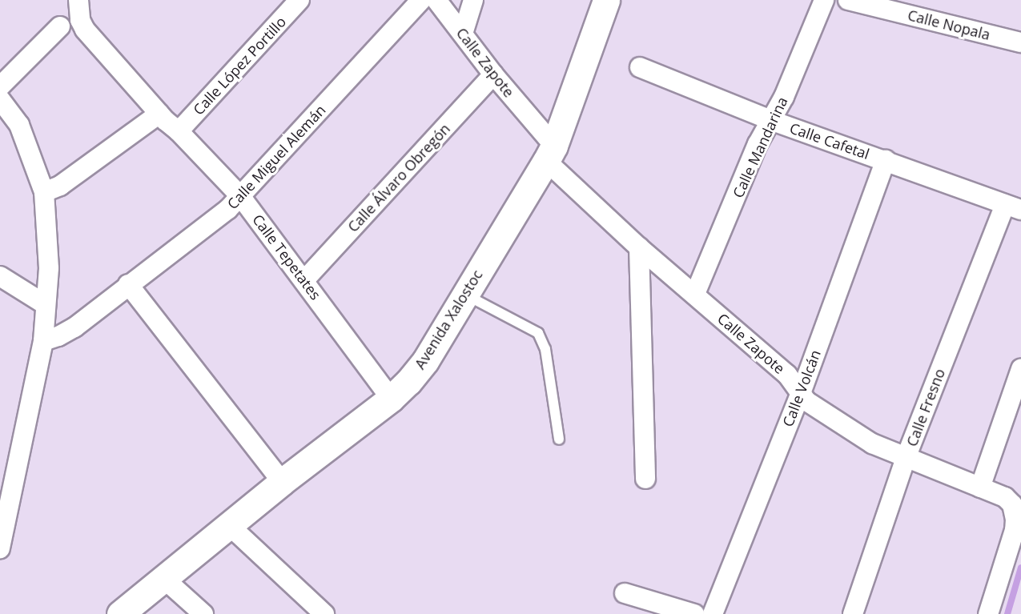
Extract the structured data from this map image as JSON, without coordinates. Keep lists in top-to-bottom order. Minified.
{"streets":{"street":["Calle Nopala","Calle Zapote","Calle López Portillo","Calle Cafetal","Calle Mandarina","Calle Miguel Alemán","Calle Álvaro Obregón","Calle Tepetates","Avenida Xalostoc","Calle Volcán","Calle Fresno"]},"crossings":[["Calle Zapote","Calle Mandarina"],["Calle Zapote","Calle Álvaro Obregón"],["Calle Zapote","Avenida Xalostoc"],["Calle Zapote","Calle Volcán"],["Calle Zapote","Calle Fresno"],["Calle López Portillo","Calle Tepetates"],["Calle Cafetal","Calle Mandarina"],["Calle Cafetal","Calle Volcán"],["Calle Cafetal","Calle Fresno"],["Calle Miguel Alemán","Calle Tepetates"],["Calle Álvaro Obregón","Calle Tepetates"],["Calle Tepetates","Avenida Xalostoc"]]}
